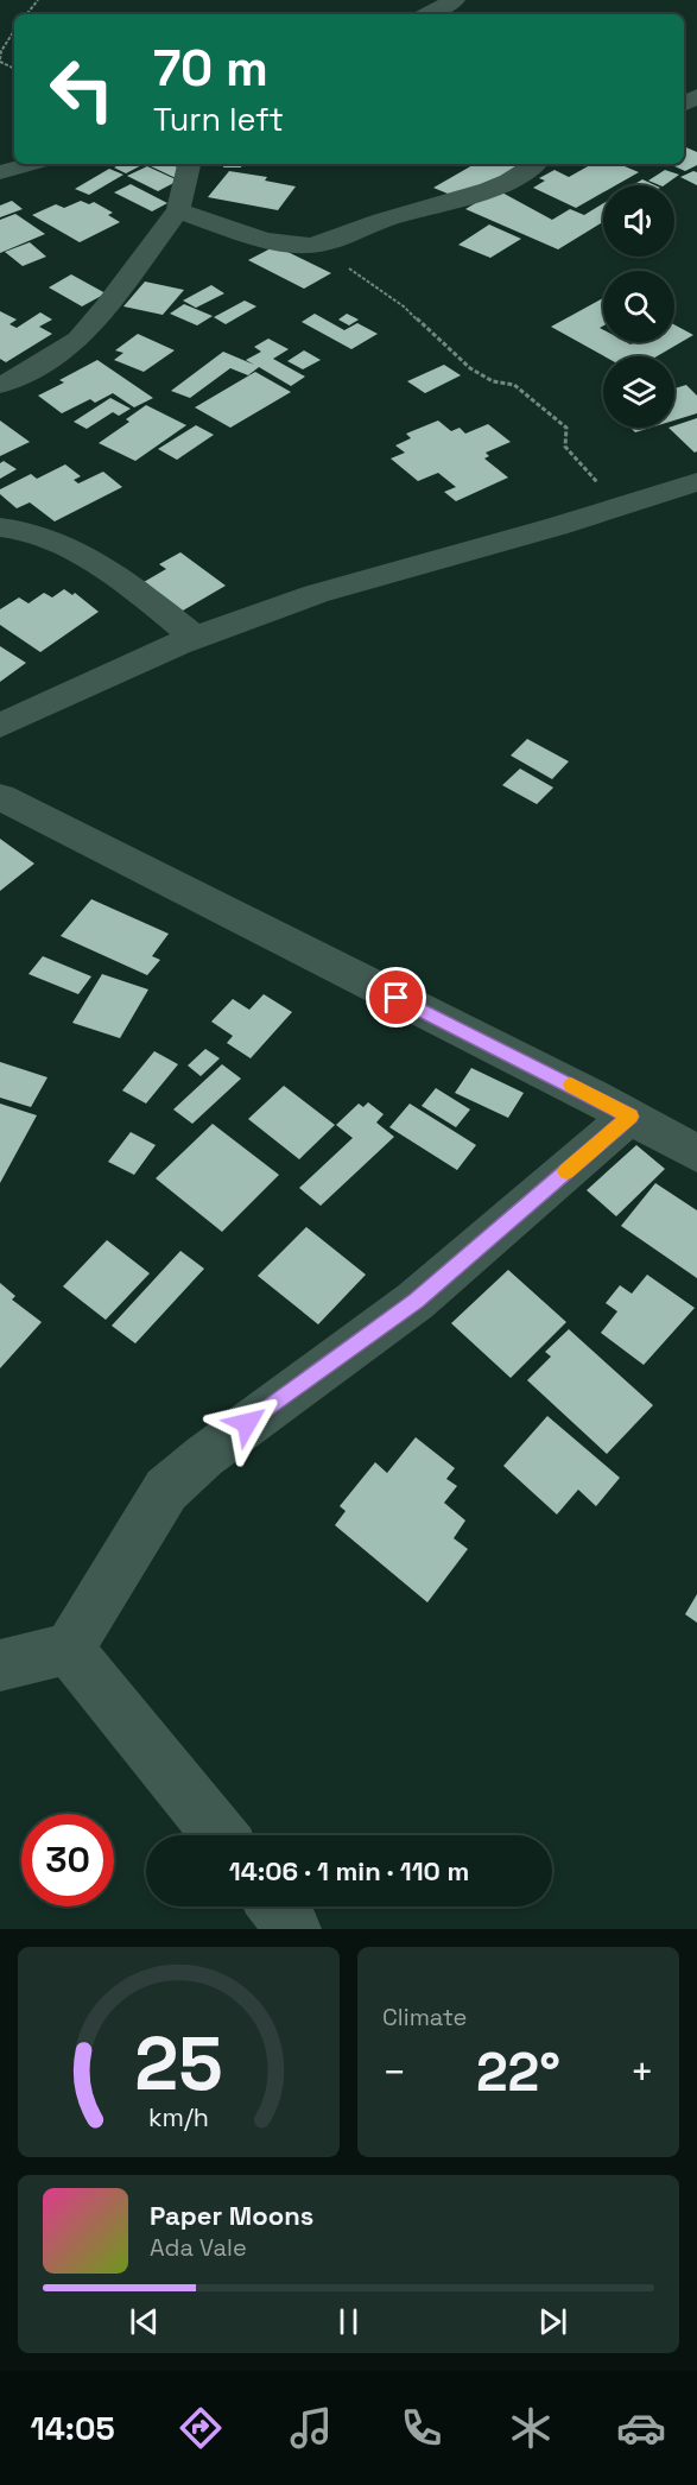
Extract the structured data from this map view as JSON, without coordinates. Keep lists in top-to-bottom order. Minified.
{"page":{"turn":["70 m","Turn left"],"limit":"30","trip":"14:06 · 1 min · 110 m","tile":"Climate","heat":["−","22°","+"],"song":["Paper Moons","Ada Vale"],"tabs":"14:05","gauge":["25","km/h"]}}
